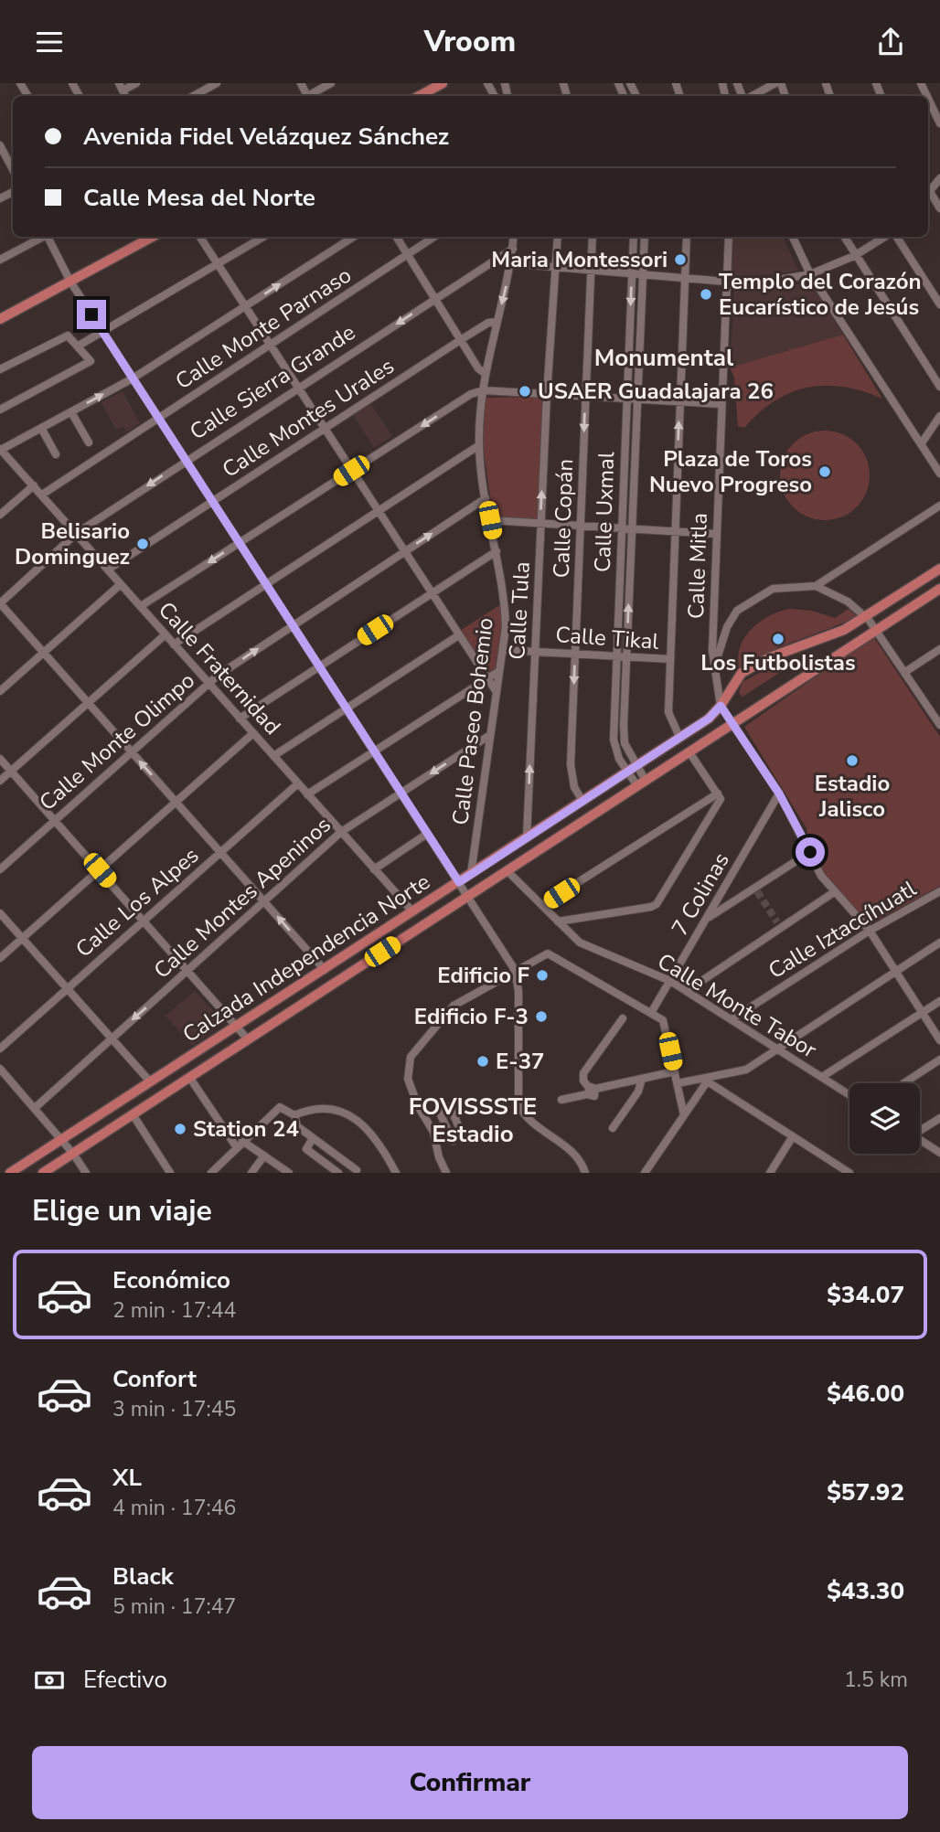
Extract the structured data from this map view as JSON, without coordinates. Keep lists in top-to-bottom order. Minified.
{"streets":{"main road":["Calzada Independencia Norte"],"street":["Calle Monte Parnaso","Calle Sierra Grande","Calle Montes Urales","Calle Uxmal","Calle Copán","Calle Mitla","Calle Tula","Calle Tikal","Calle Fraternidad","Calle Paseo Bohemio","Calle Monte Olimpo","7 Colinas","Calle Montes Apeninos","Calle Los Alpes","Calle Iztaccíhuatl","Calle Monte Tabor"]},"crossings":[["Calle Monte Parnaso","Calle Fraternidad"],["Calle Sierra Grande","Calle Fraternidad"],["Calle Sierra Grande","Calle Paseo Bohemio"],["Calle Montes Urales","Calle Fraternidad"],["Calle Montes Urales","Calle Paseo Bohemio"],["Calle Uxmal","Calle Tikal"],["Calle Uxmal","Calzada Independencia Norte"],["Calle Copán","Calle Tikal"],["Calle Copán","Calzada Independencia Norte"],["Calle Mitla","Calzada Independencia Norte"],["Calle Tula","Calle Tikal"],["Calle Tula","Calzada Independencia Norte"],["Calle Tikal","Calle Paseo Bohemio"],["Calle Fraternidad","Calle Monte Olimpo"],["Calle Fraternidad","Calle Montes Apeninos"],["Calle Fraternidad","Calle Los Alpes"],["Calle Fraternidad","Calzada Independencia Norte"],["Calle Paseo Bohemio","Calle Monte Olimpo"],["Calle Paseo Bohemio","Calle Montes Apeninos"],["Calle Paseo Bohemio","Calzada Independencia Norte"],["7 Colinas","Calle Monte Tabor"],["Calle Iztaccíhuatl","Calle Monte Tabor"],["Calzada Independencia Norte","Calle Monte Tabor"]],"one_way":["Calle Sierra Grande","Calle Copán","Calle Tula"],"districts":["Monumental","FOVISSSTE Estadio"],"places":["Maria Montessori","Templo del Corazón Eucarístico de Jesús","USAER Guadalajara 26","Plaza de Toros Nuevo Progreso","Belisario Dominguez","Los Futbolistas","Estadio Jalisco","Edificio F","Edificio F-3","E-37","Station 24"],"page":{"header":"Vroom","banner":["Avenida Fidel Velázquez Sánchez","Calle Mesa del Norte"],"heading":"Elige un viaje","list":[{"name":"Económico","note":"2 min · 17:44","value":"$34.07"},{"name":"Confort","note":"3 min · 17:45","value":"$46.00"},{"name":"XL","note":"4 min · 17:46","value":"$57.92"},{"name":"Black","note":"5 min · 17:47","value":"$43.30"}],"pay":["Efectivo","1.5 km"],"buttons":"Confirmar"}}
